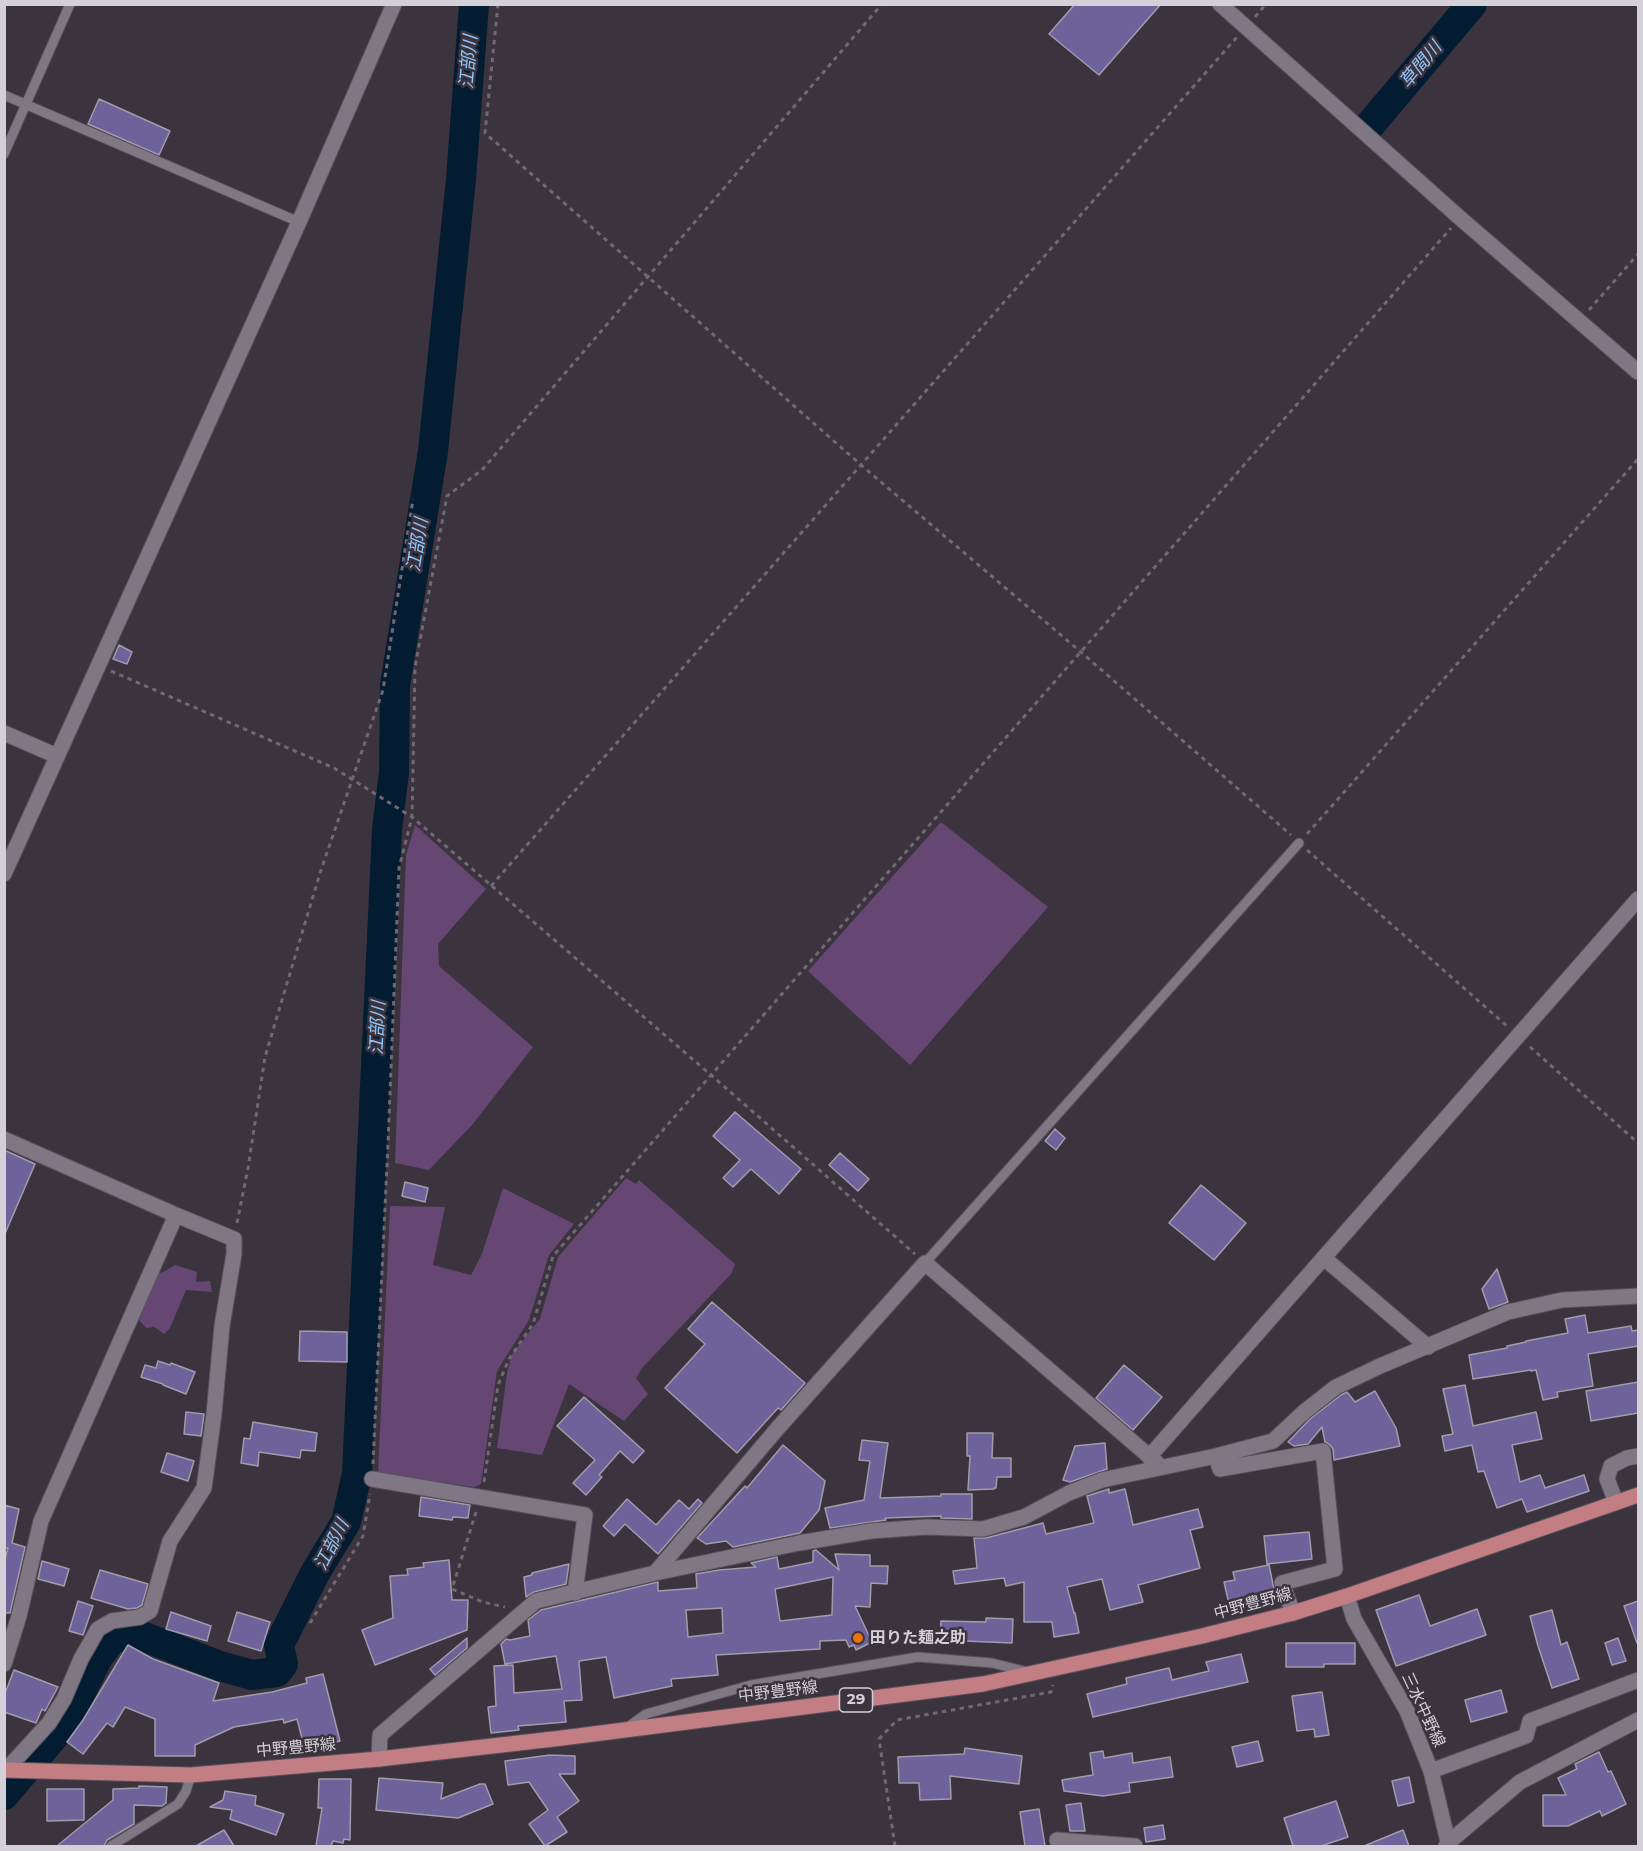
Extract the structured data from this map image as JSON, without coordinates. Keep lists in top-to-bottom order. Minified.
{"streets":{"main road":["中野豊野線","29"],"street":["三水中野線"]},"crossings":[["中野豊野線","三水中野線"]],"water":["江部川","草間川"],"places":["田りた麺之助"]}
